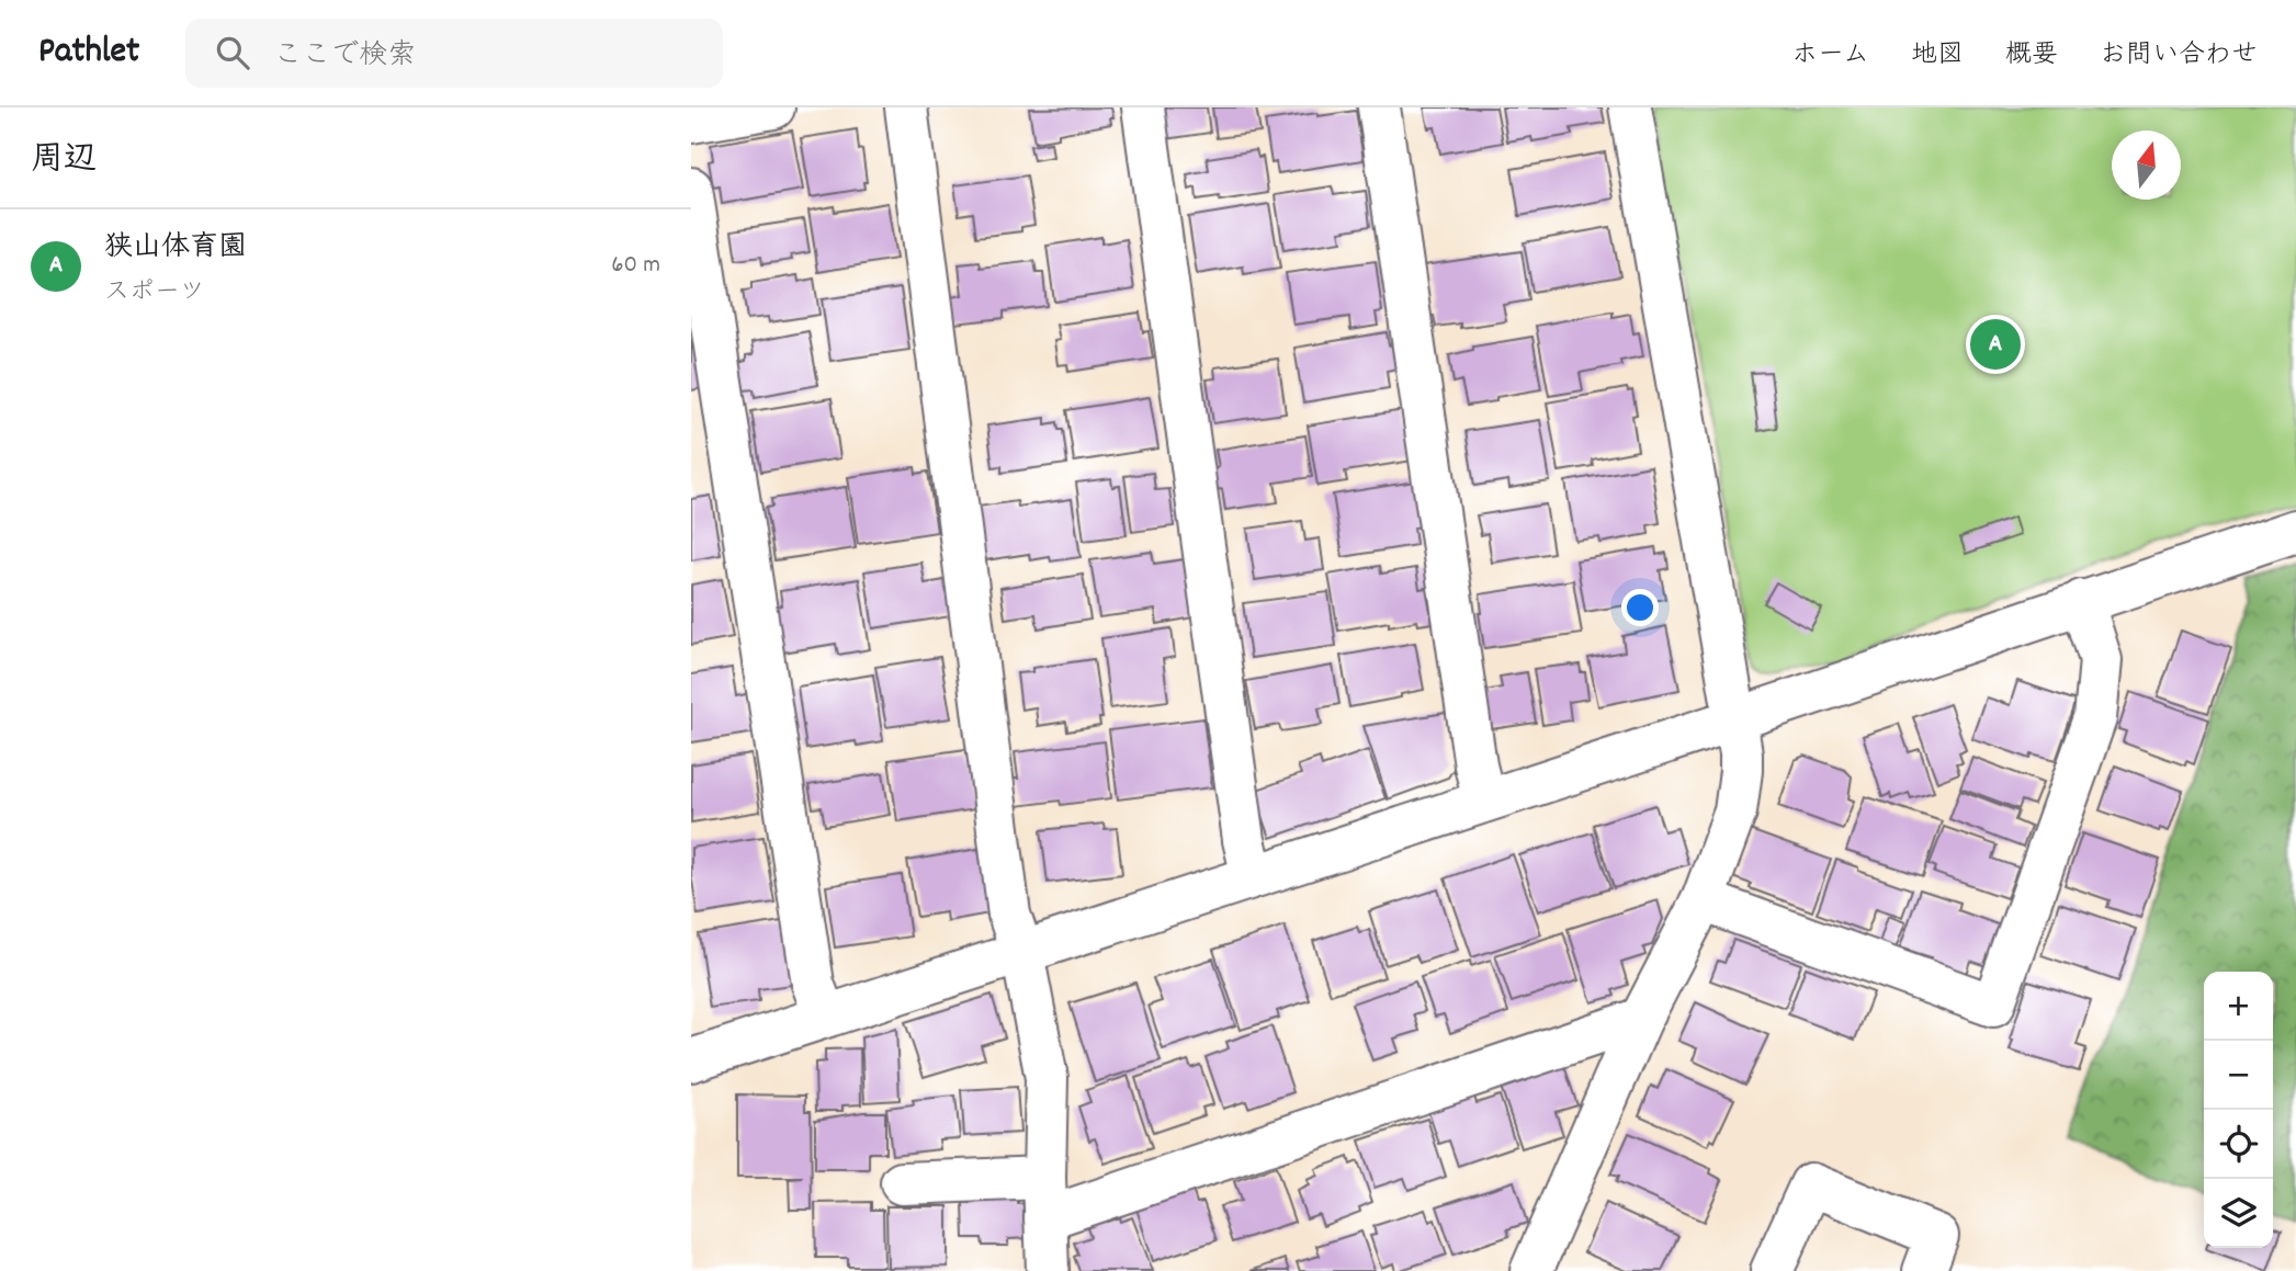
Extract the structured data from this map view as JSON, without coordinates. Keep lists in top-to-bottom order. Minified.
{"north":"top","page":{"header":"Pathlet","search":"ここで検索","nav":["ホーム","地図","概要","お問い合わせ"],"heading":"周辺","list":[{"mark":"A","name":"狭山体育園","note":"スポーツ","value":"60 m"}],"pins":"A","map_buttons":["+","−"]}}
